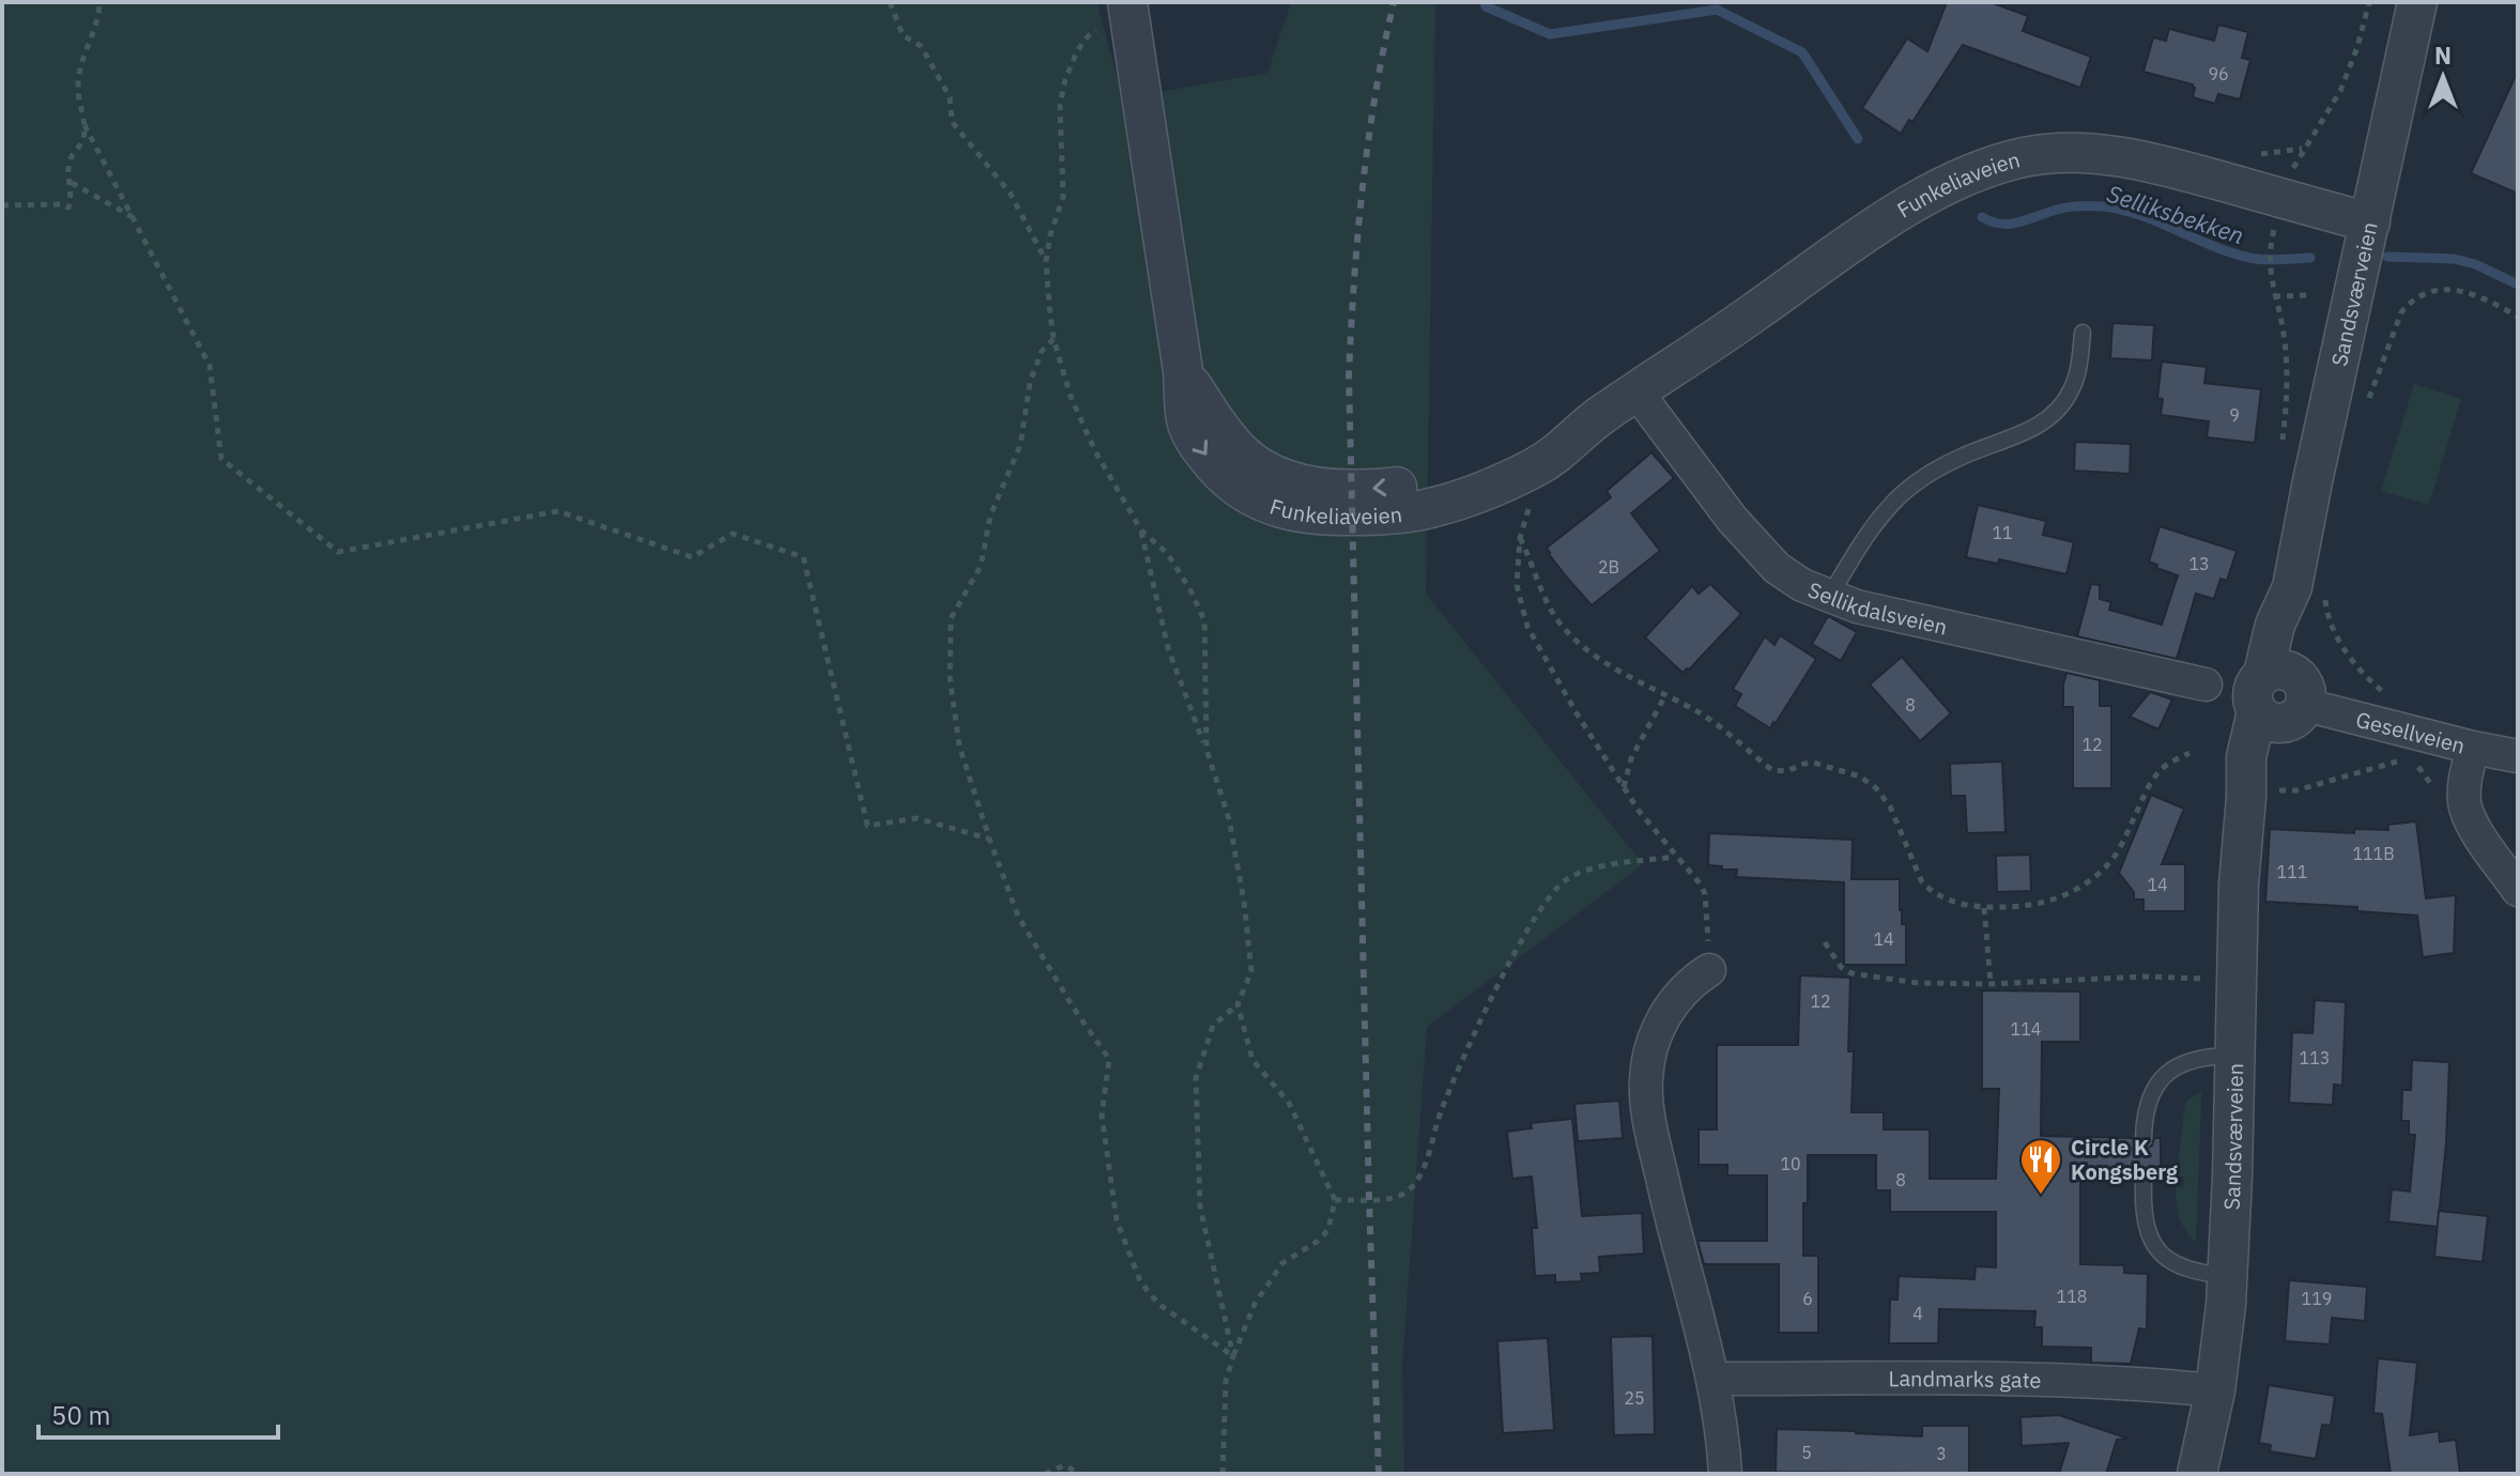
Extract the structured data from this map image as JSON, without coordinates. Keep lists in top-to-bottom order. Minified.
{"streets":{"street":["Funkeliaveien","Sandsværveien","Sellikdalsveien","Gesellveien","Landmarks gate"]},"crossings":[["Funkeliaveien","Sandsværveien"],["Funkeliaveien","Sellikdalsveien"],["Sandsværveien","Gesellveien"],["Sandsværveien","Landmarks gate"]],"water":["Selliksbekken"],"places":{"restaurant":["Circle K Kongsberg"]},"house_numbers":["96","9","11","13","2B","8","12","111B","111","14","14","12","114","113","10","8","118","6","119","4","25","5","3"],"scale_bar":"50 m","north":"top"}
